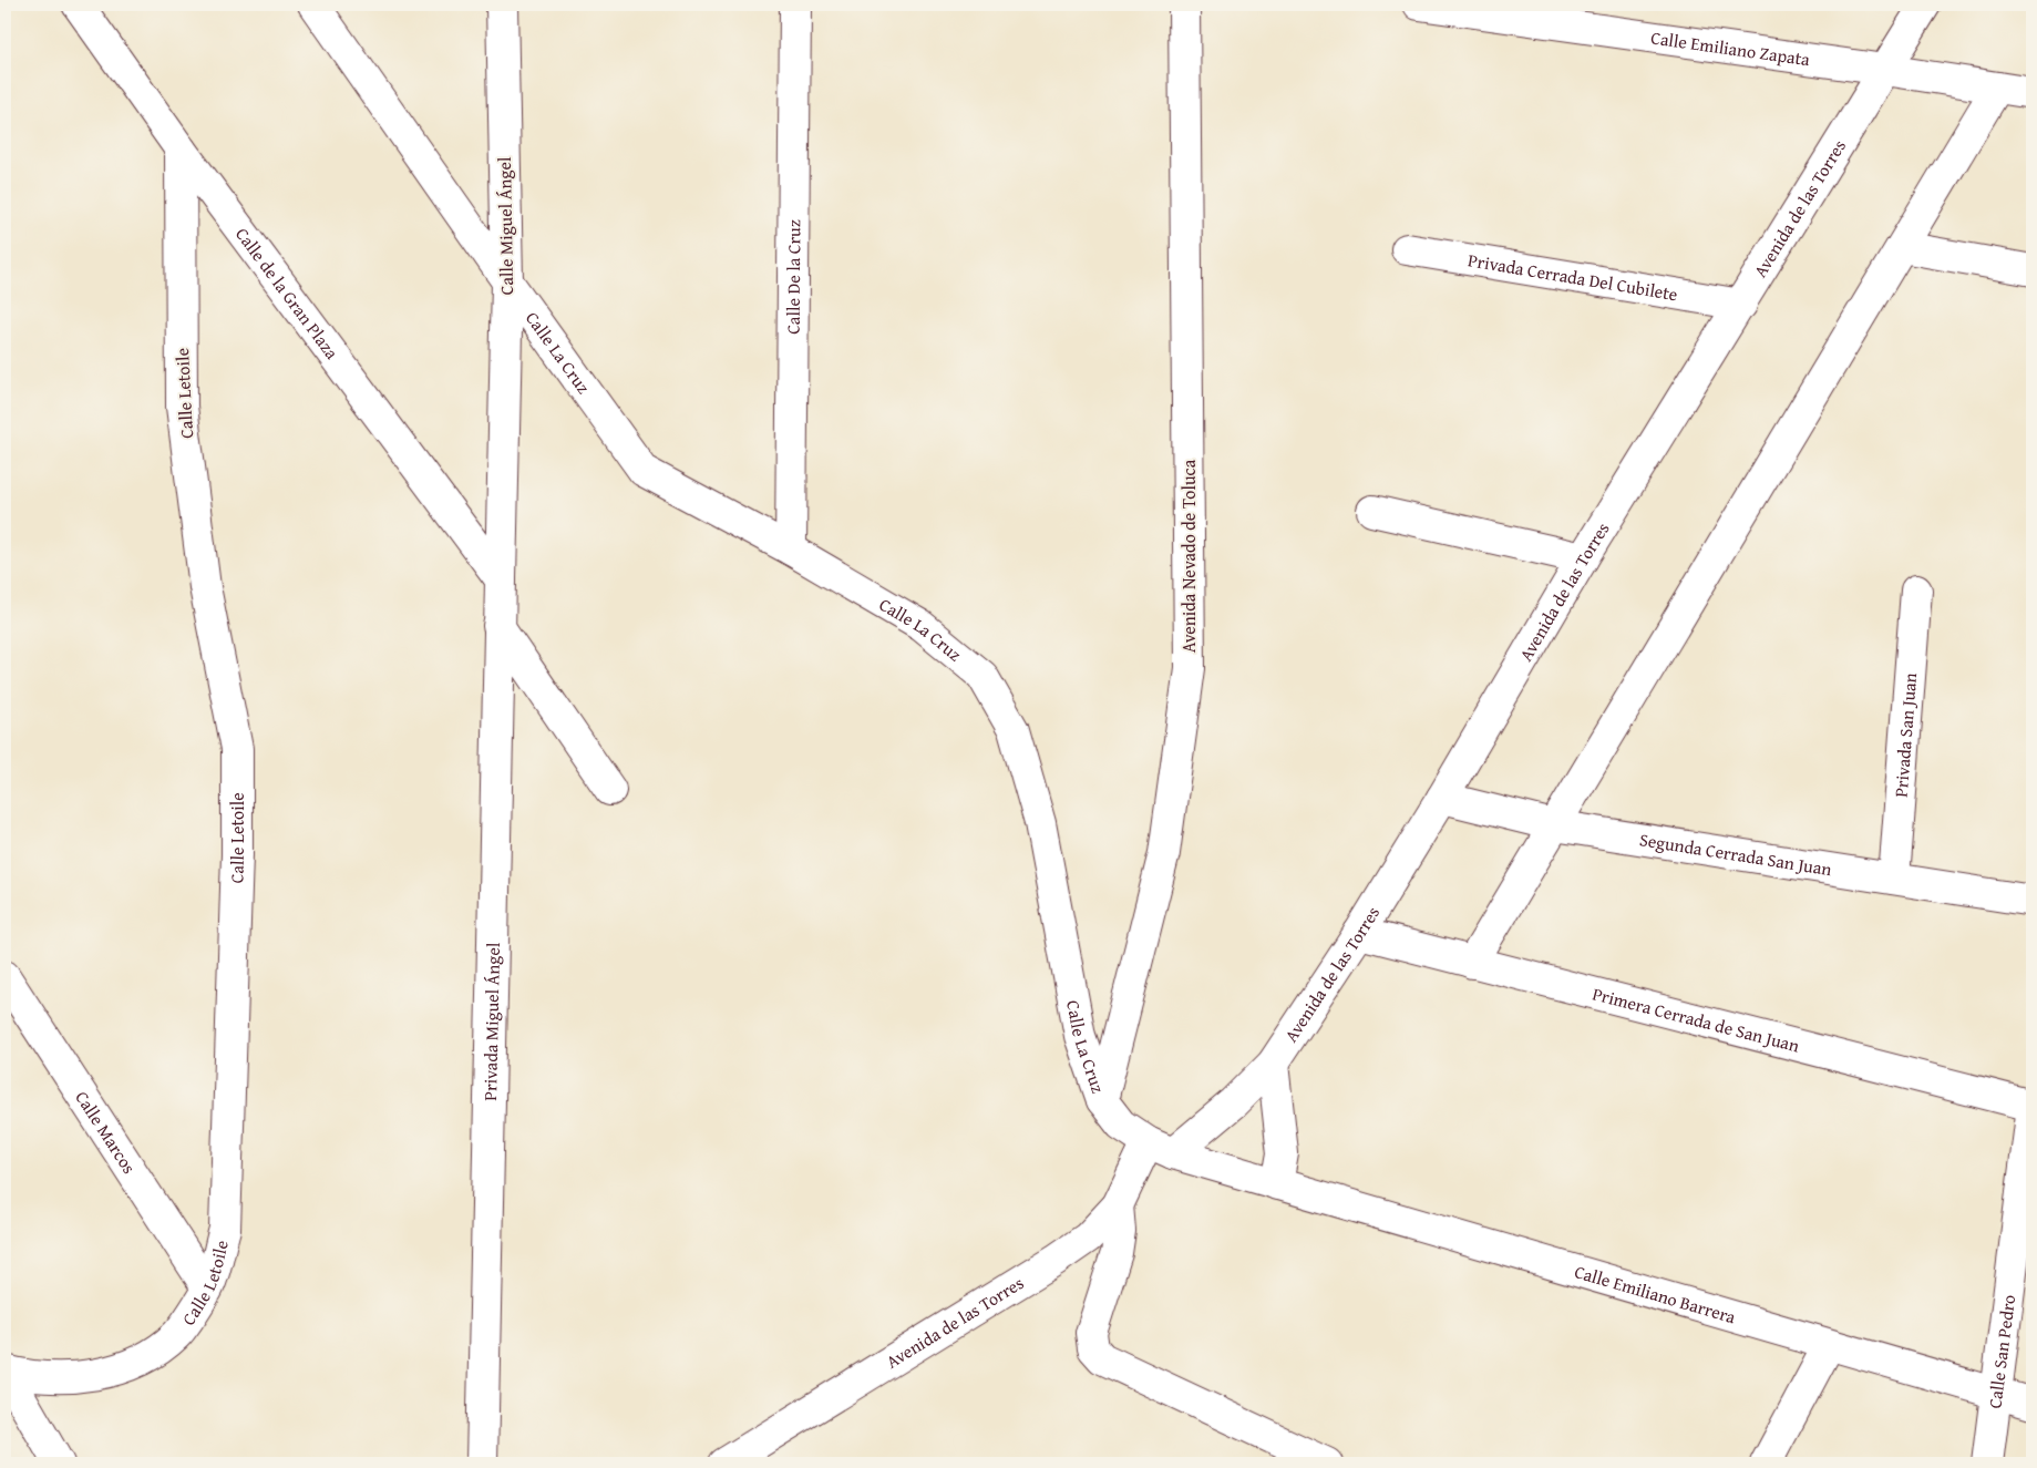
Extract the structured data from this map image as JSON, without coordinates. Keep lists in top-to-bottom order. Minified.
{"streets":{"street":["Calle Emiliano Zapata","Avenida de las Torres","Calle Miguel Ángel","Calle De la Cruz","Privada Cerrada Del Cubilete","Calle de la Gran Plaza","Calle La Cruz","Calle Letoile","Avenida Nevado de Toluca","Privada San Juan","Segunda Cerrada San Juan","Primera Cerrada de San Juan","Privada Miguel Ángel","Calle Marcos","Calle Emiliano Barrera","Calle San Pedro"]},"crossings":[["Calle Emiliano Zapata","Avenida de las Torres"],["Avenida de las Torres","Privada Cerrada Del Cubilete"],["Avenida de las Torres","Calle La Cruz"],["Avenida de las Torres","Segunda Cerrada San Juan"],["Avenida de las Torres","Primera Cerrada de San Juan"],["Calle Miguel Ángel","Calle de la Gran Plaza"],["Calle Miguel Ángel","Calle La Cruz"],["Calle Miguel Ángel","Privada Miguel Ángel"],["Calle De la Cruz","Calle La Cruz"],["Calle de la Gran Plaza","Calle Letoile"],["Calle de la Gran Plaza","Privada Miguel Ángel"],["Calle La Cruz","Avenida Nevado de Toluca"],["Calle Letoile","Calle Marcos"],["Privada San Juan","Segunda Cerrada San Juan"],["Primera Cerrada de San Juan","Calle San Pedro"],["Calle Emiliano Barrera","Calle San Pedro"]]}
